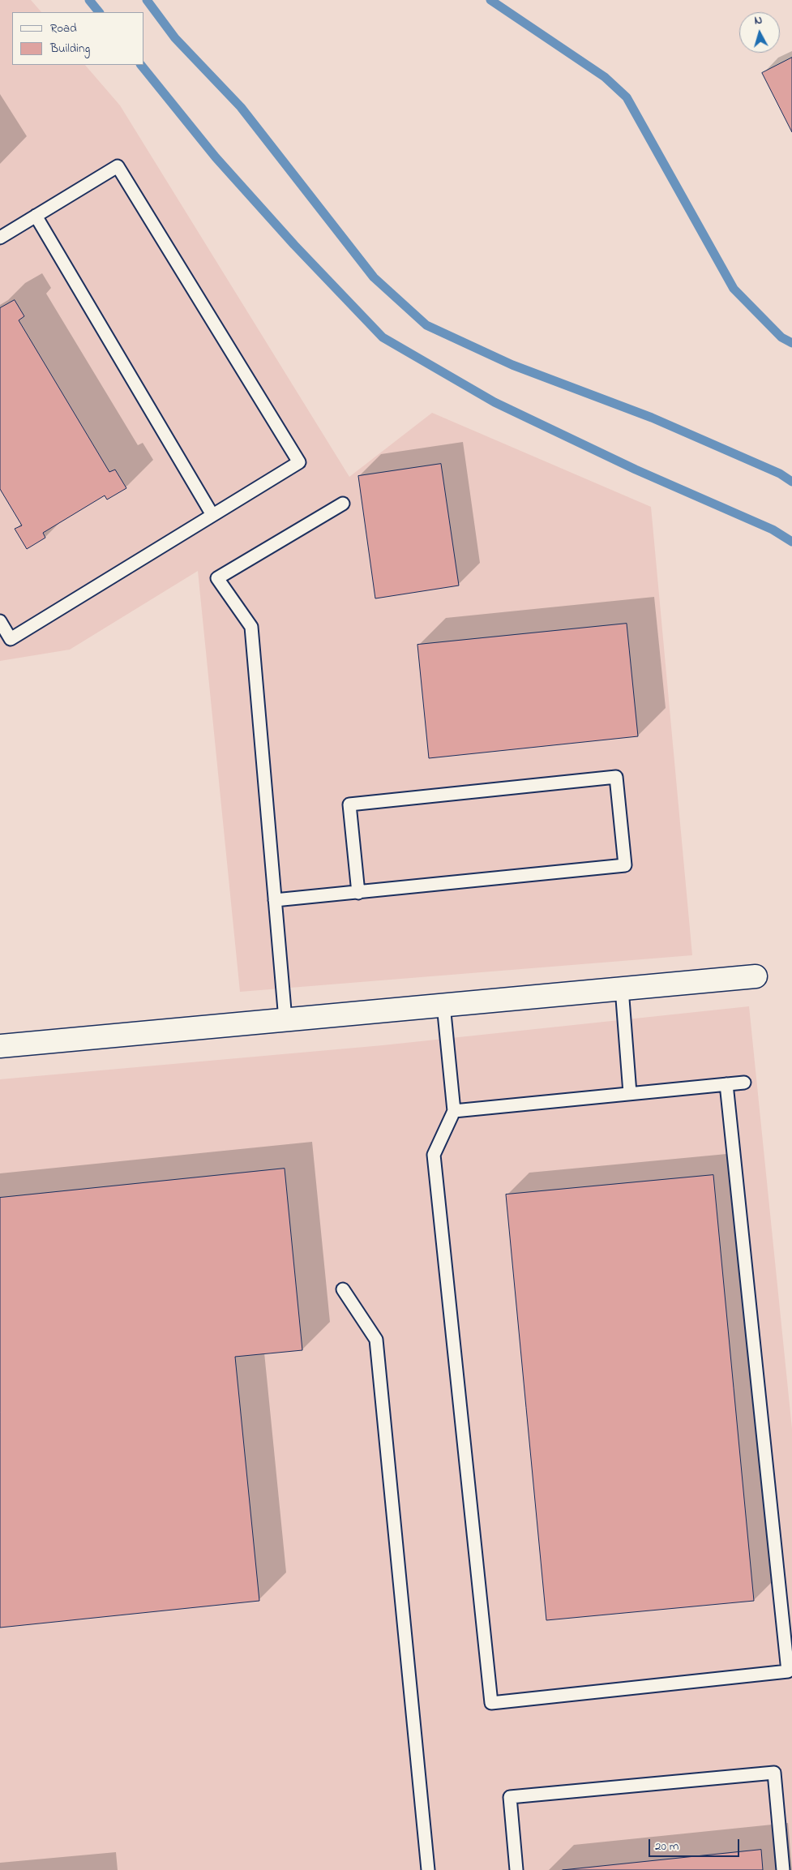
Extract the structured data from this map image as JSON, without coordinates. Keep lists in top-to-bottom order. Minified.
{"legend":["Road","Building"],"scale_bar":"20 m","north":"top"}
